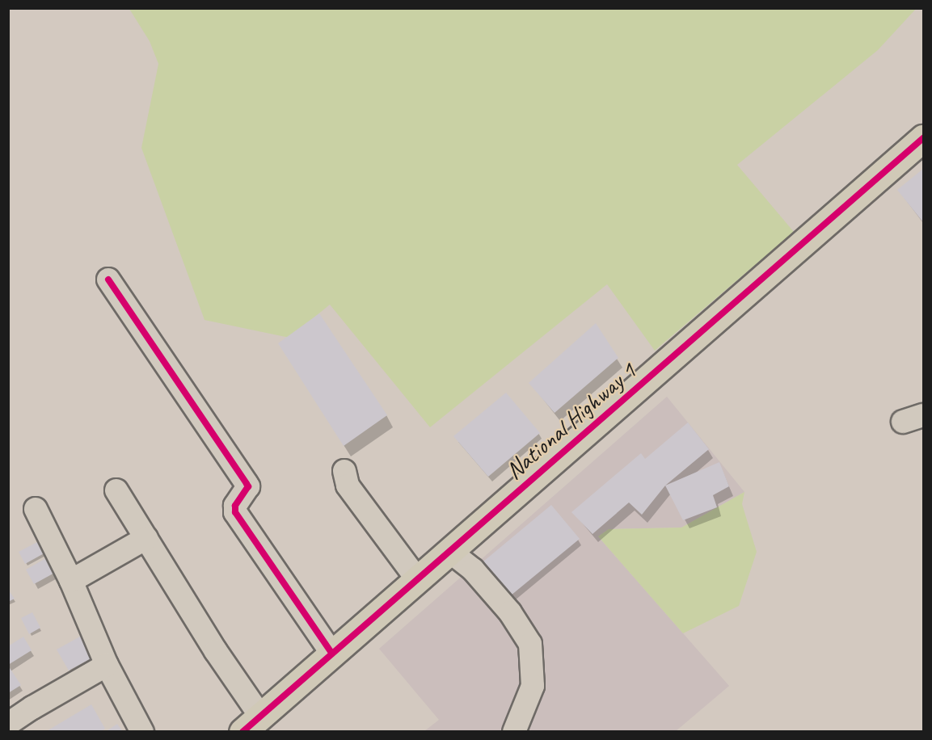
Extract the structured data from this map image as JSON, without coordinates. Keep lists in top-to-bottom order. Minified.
{"streets":{"highway":["National Highway 1"]}}
